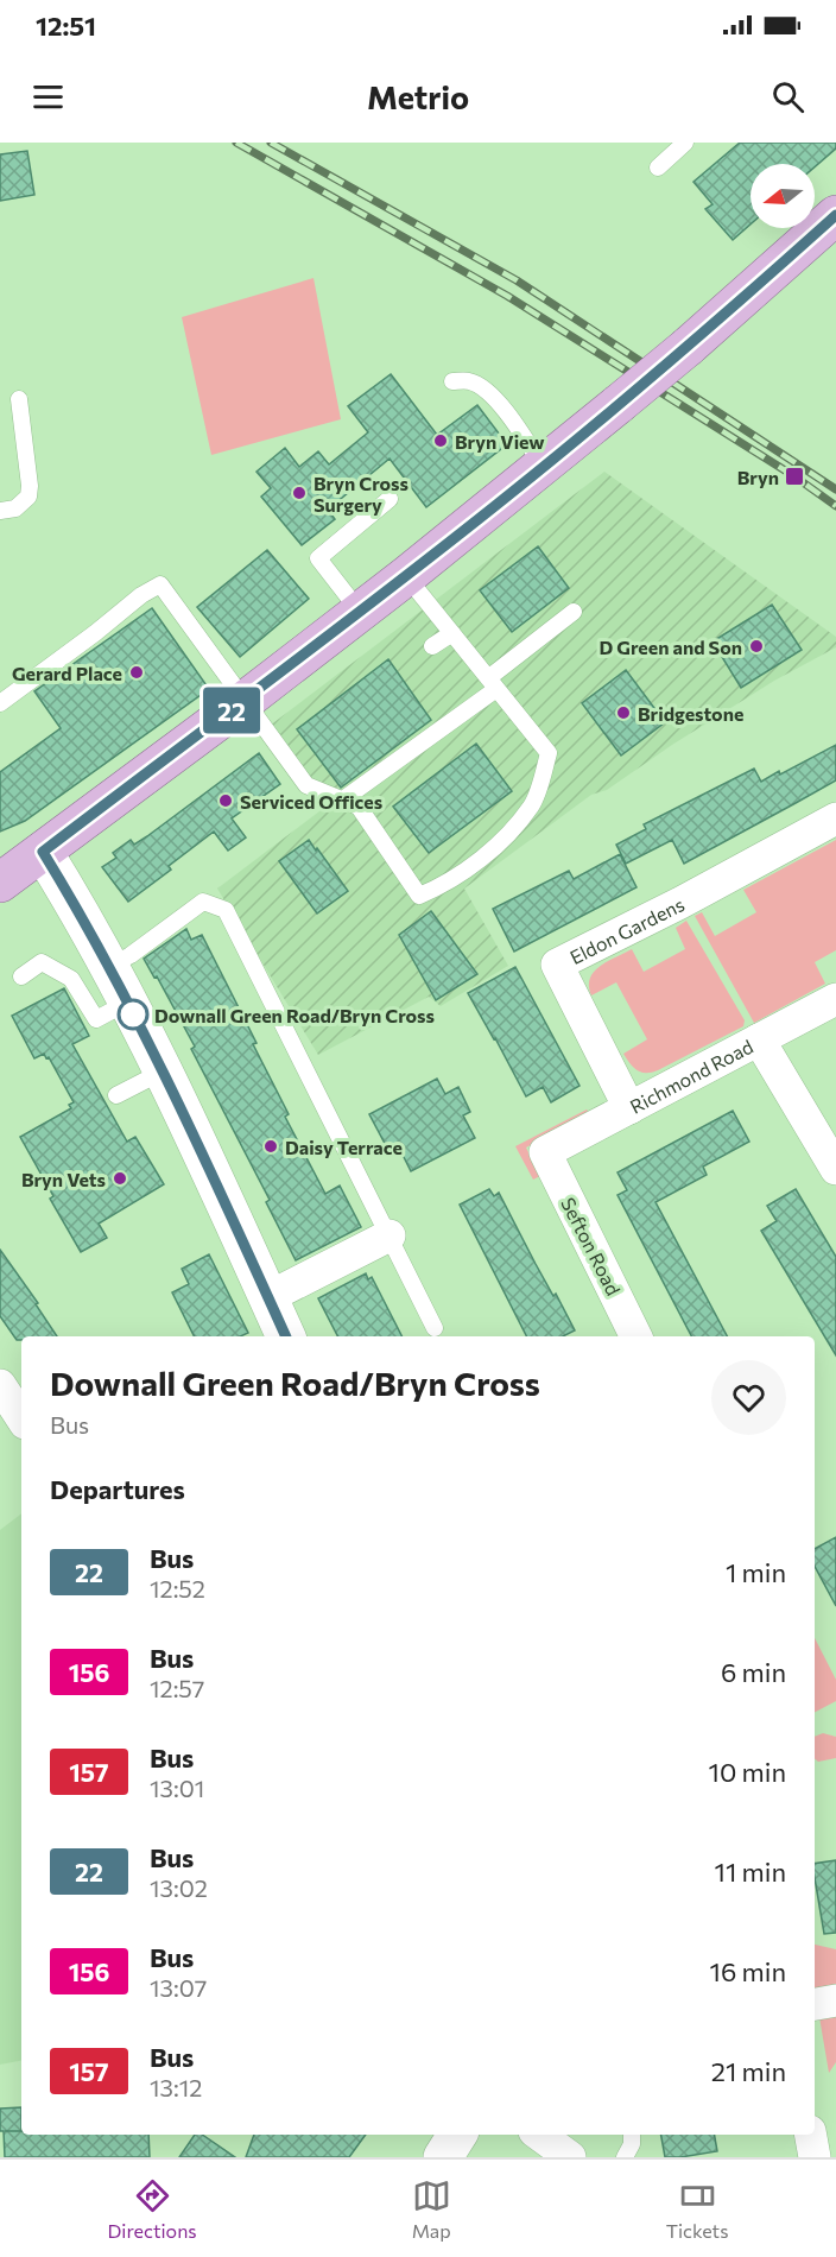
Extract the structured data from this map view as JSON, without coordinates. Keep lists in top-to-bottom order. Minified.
{"streets":{"street":["Eldon Gardens","Richmond Road","Sefton Road"]},"crossings":[["Eldon Gardens","Richmond Road"],["Richmond Road","Sefton Road"]],"places":{"other":["Bryn View","Bryn Cross Surgery","D Green and Son","Gerard Place","Bridgestone","Serviced Offices","Downall Green Road/Bryn Cross","Daisy Terrace","Bryn Vets"],"transit":["Bryn"]},"lines":["bus line 22"],"north":"left","page":{"status":"12:51","header":"Metrio","on_map":"22","heading":[["Downall Green Road/Bryn Cross","Bus"],"Departures"],"list":[{"mark":"22","name":"Bus","note":"12:52","value":"1 min"},{"mark":"156","name":"Bus","note":"12:57","value":"6 min"},{"mark":"157","name":"Bus","note":"13:01","value":"10 min"},{"mark":"22","name":"Bus","note":"13:02","value":"11 min"},{"mark":"156","name":"Bus","note":"13:07","value":"16 min"},{"mark":"157","name":"Bus","note":"13:12","value":"21 min"}],"tabs":["Directions","Map","Tickets"]}}
